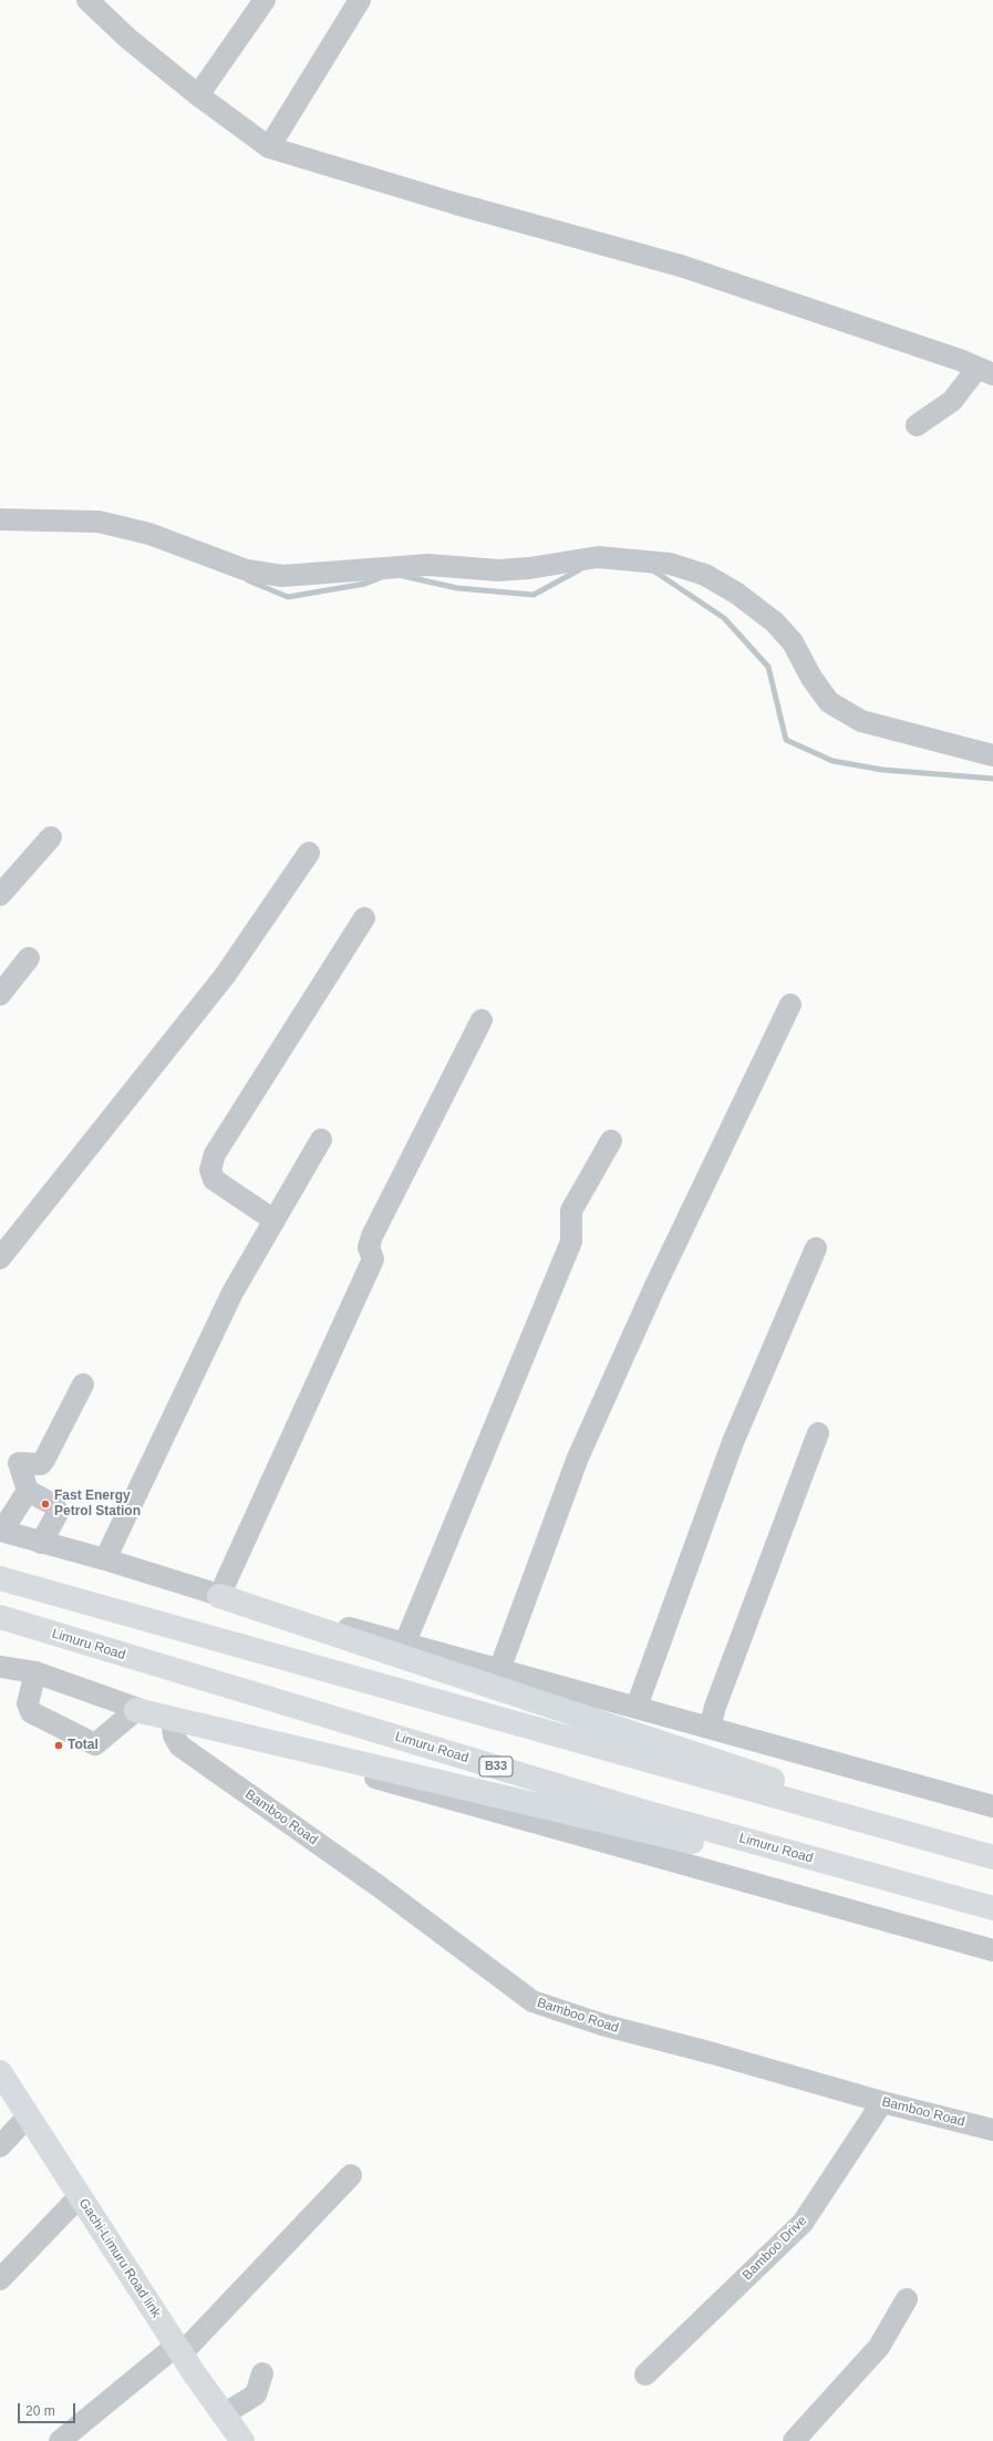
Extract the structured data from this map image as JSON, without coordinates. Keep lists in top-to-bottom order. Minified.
{"streets":{"main road":["Limuru Road","B33","Gachi-Limuru Road link"],"street":["Bamboo Road","Bamboo Drive"]},"crossings":[["Bamboo Road","Bamboo Drive"]],"places":["Fast Energy Petrol Station","Total"],"scale_bar":"20 m"}
